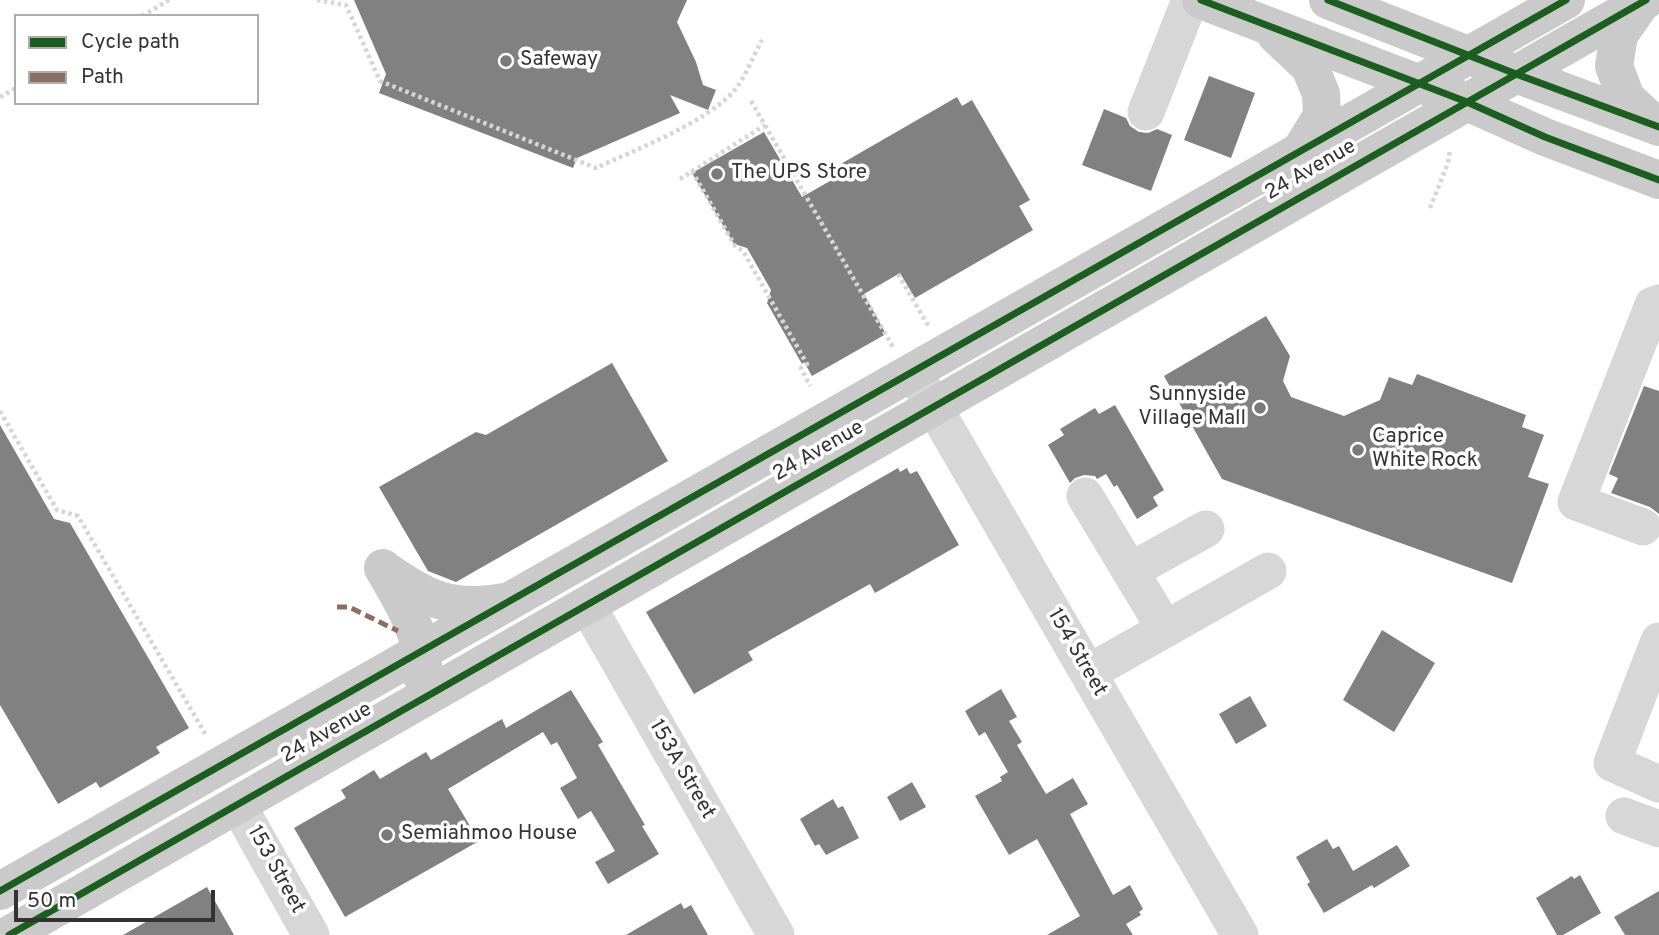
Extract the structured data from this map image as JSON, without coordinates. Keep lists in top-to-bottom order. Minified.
{"streets":{"main road":["24 Avenue"],"street":["154 Street","153A Street","153 Street"]},"crossings":[["24 Avenue","154 Street"],["24 Avenue","153A Street"],["24 Avenue","153 Street"]],"places":["Safeway","The UPS Store","Sunnyside Village Mall","Caprice White Rock","Semiahmoo House"],"legend":["Cycle path","Path"],"scale_bar":"50 m"}
